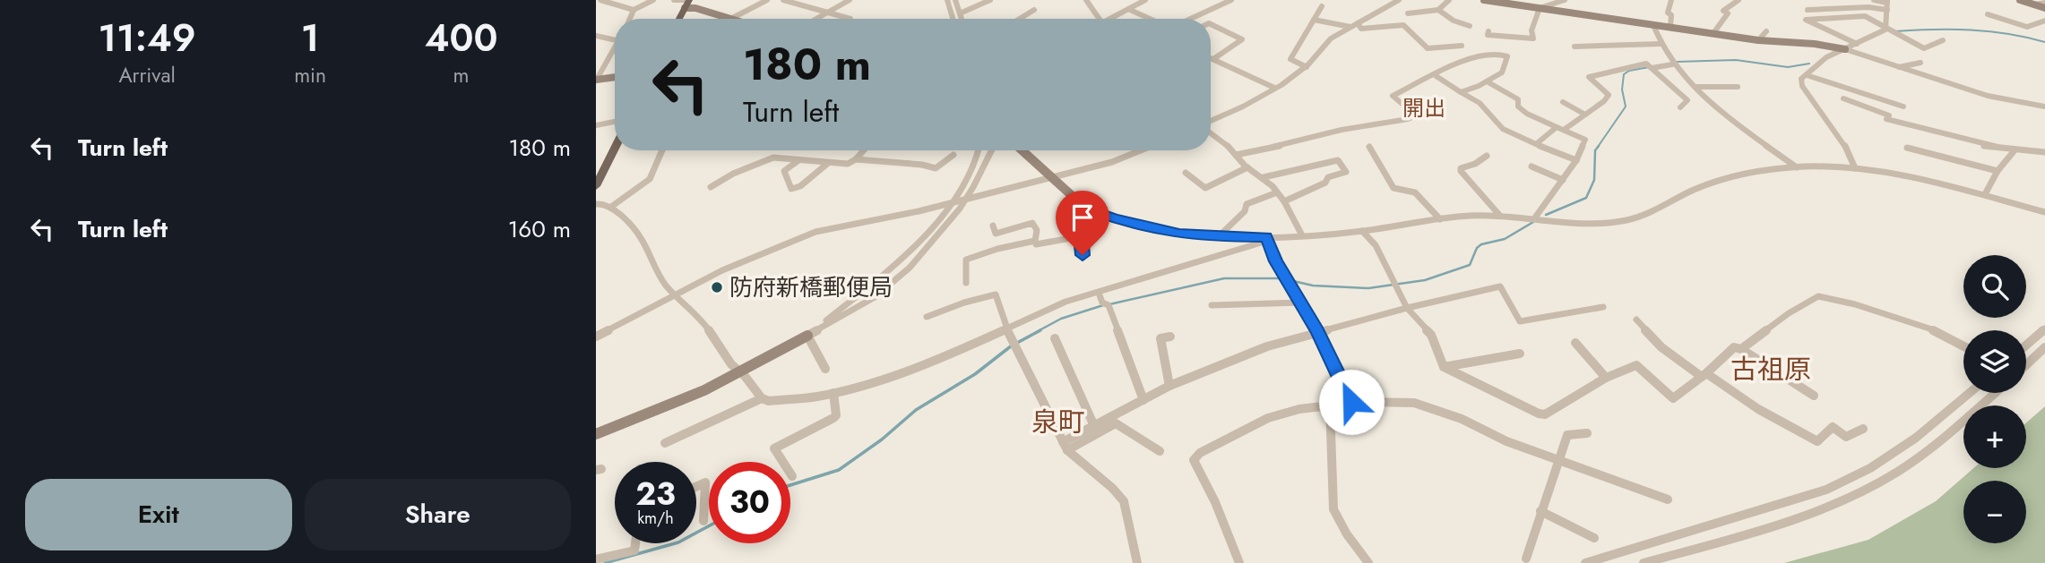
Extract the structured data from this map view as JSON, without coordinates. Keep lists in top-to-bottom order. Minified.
{"districts":["開出","古祖原","泉町"],"places":["防府新橋郵便局"],"page":{"eta":["11:49","Arrival","1","min","400","m"],"turn":["180 m","Turn left"],"list":[{"name":"Turn left","value":"180 m"},{"name":"Turn left","value":"160 m"}],"map_buttons":["+","−"],"speed":"23 km/h","limit":"30","buttons":["Exit","Share"]}}
